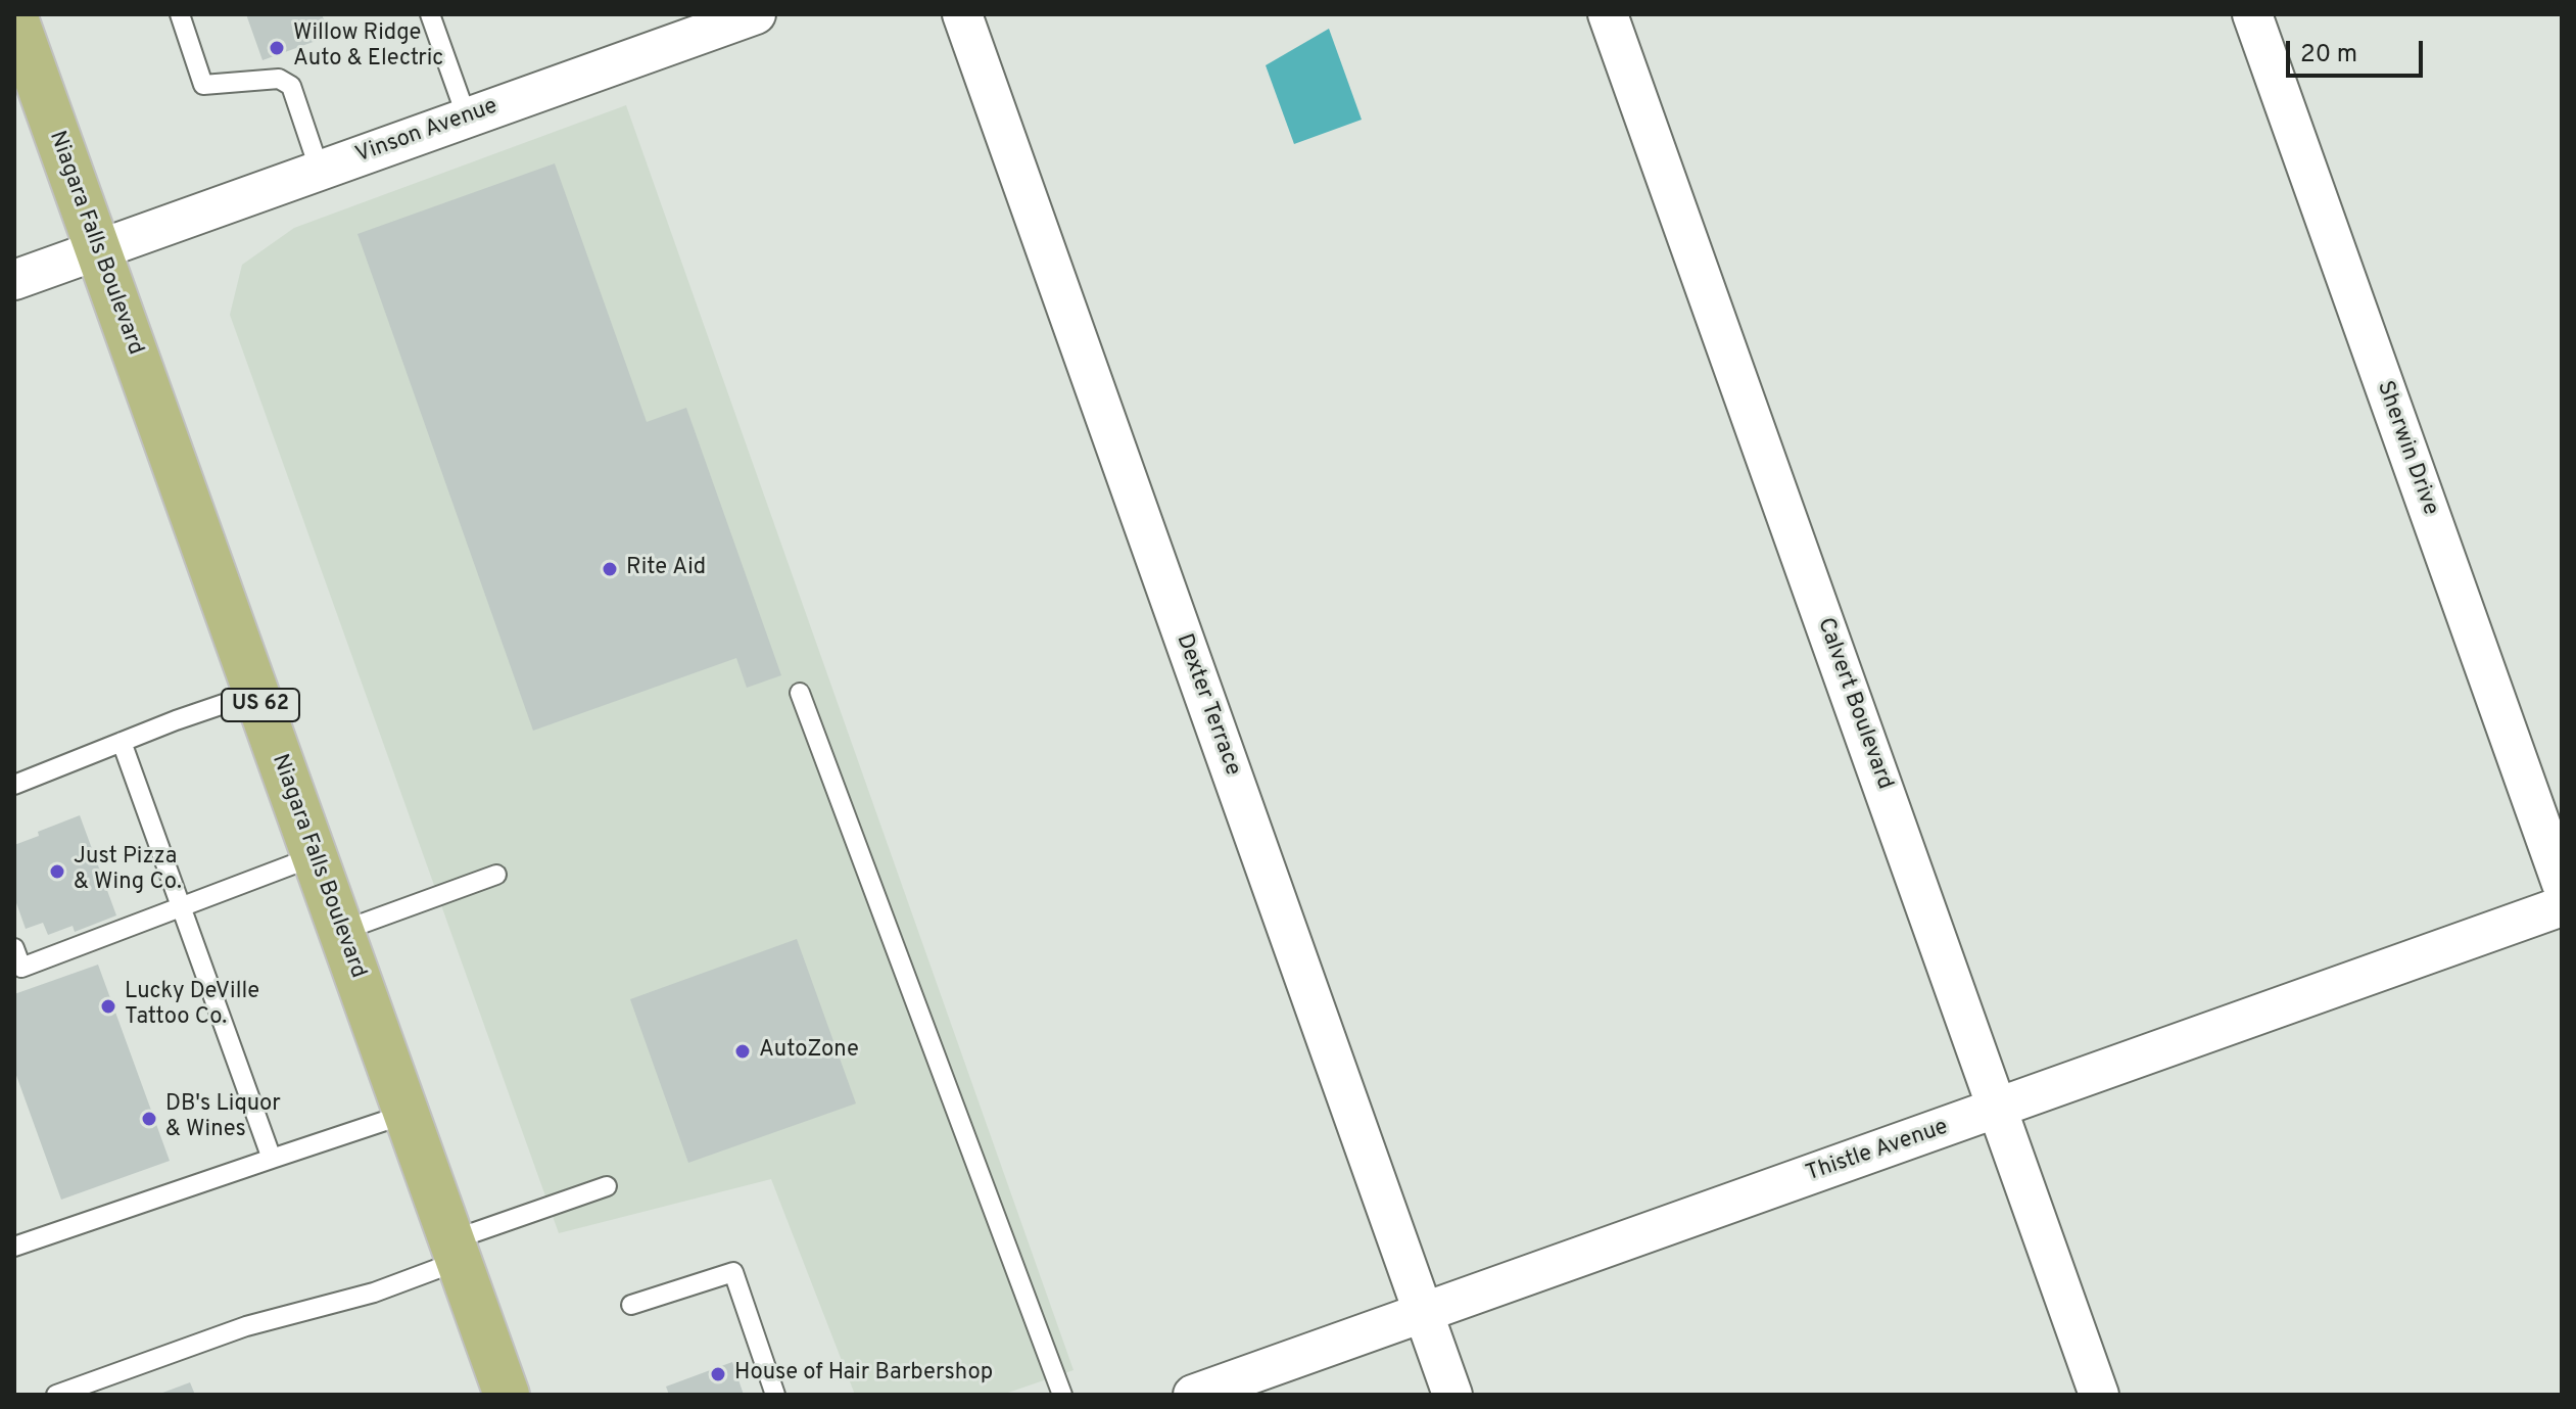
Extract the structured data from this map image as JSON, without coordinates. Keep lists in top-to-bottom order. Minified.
{"streets":{"main road":["Niagara Falls Boulevard","US 62"],"street":["Vinson Avenue","Sherwin Drive","Calvert Boulevard","Dexter Terrace","Thistle Avenue"]},"crossings":[["Vinson Avenue","Niagara Falls Boulevard"],["Calvert Boulevard","Thistle Avenue"],["Dexter Terrace","Thistle Avenue"]],"places":["Willow Ridge Auto & Electric","Rite Aid","Just Pizza & Wing Co.","Lucky DeVille Tattoo Co.","AutoZone","DB's Liquor & Wines","House of Hair Barbershop"],"scale_bar":"20 m"}
